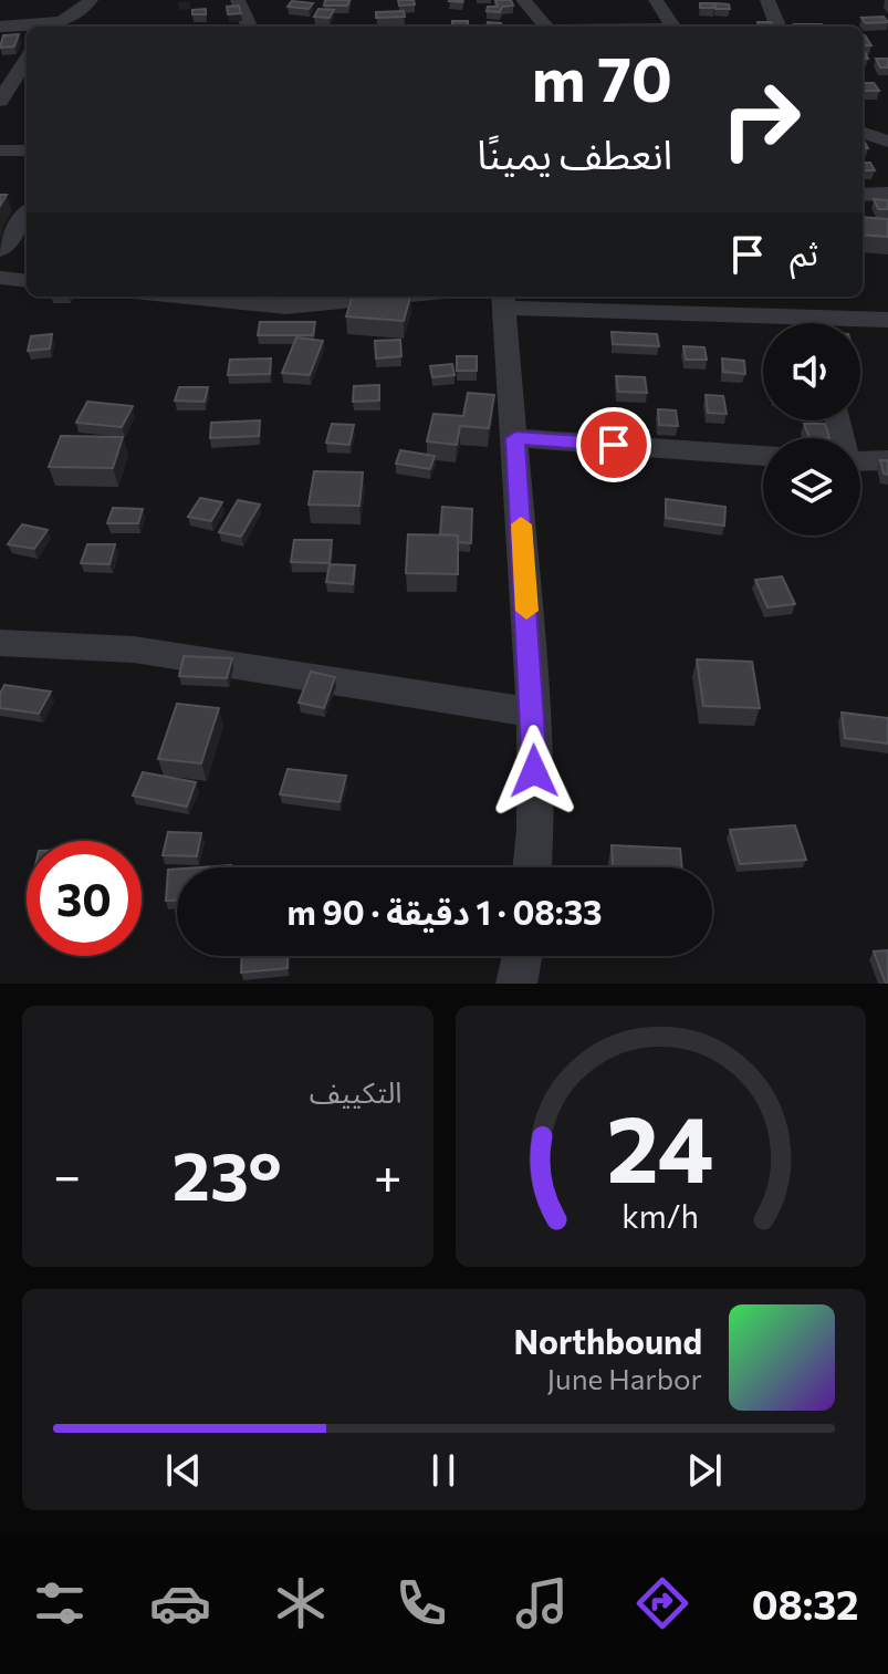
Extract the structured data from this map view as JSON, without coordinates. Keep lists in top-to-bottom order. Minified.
{"page":{"turn":["70 m","انعطف يمينًا"],"then":"ثم","limit":"30","trip":"08:33 · 1 دقيقة · 90 m","tile":"التكييف","heat":["−","23°","+"],"song":["Northbound","June Harbor"],"tabs":"08:32","gauge":["24","km/h"]}}
